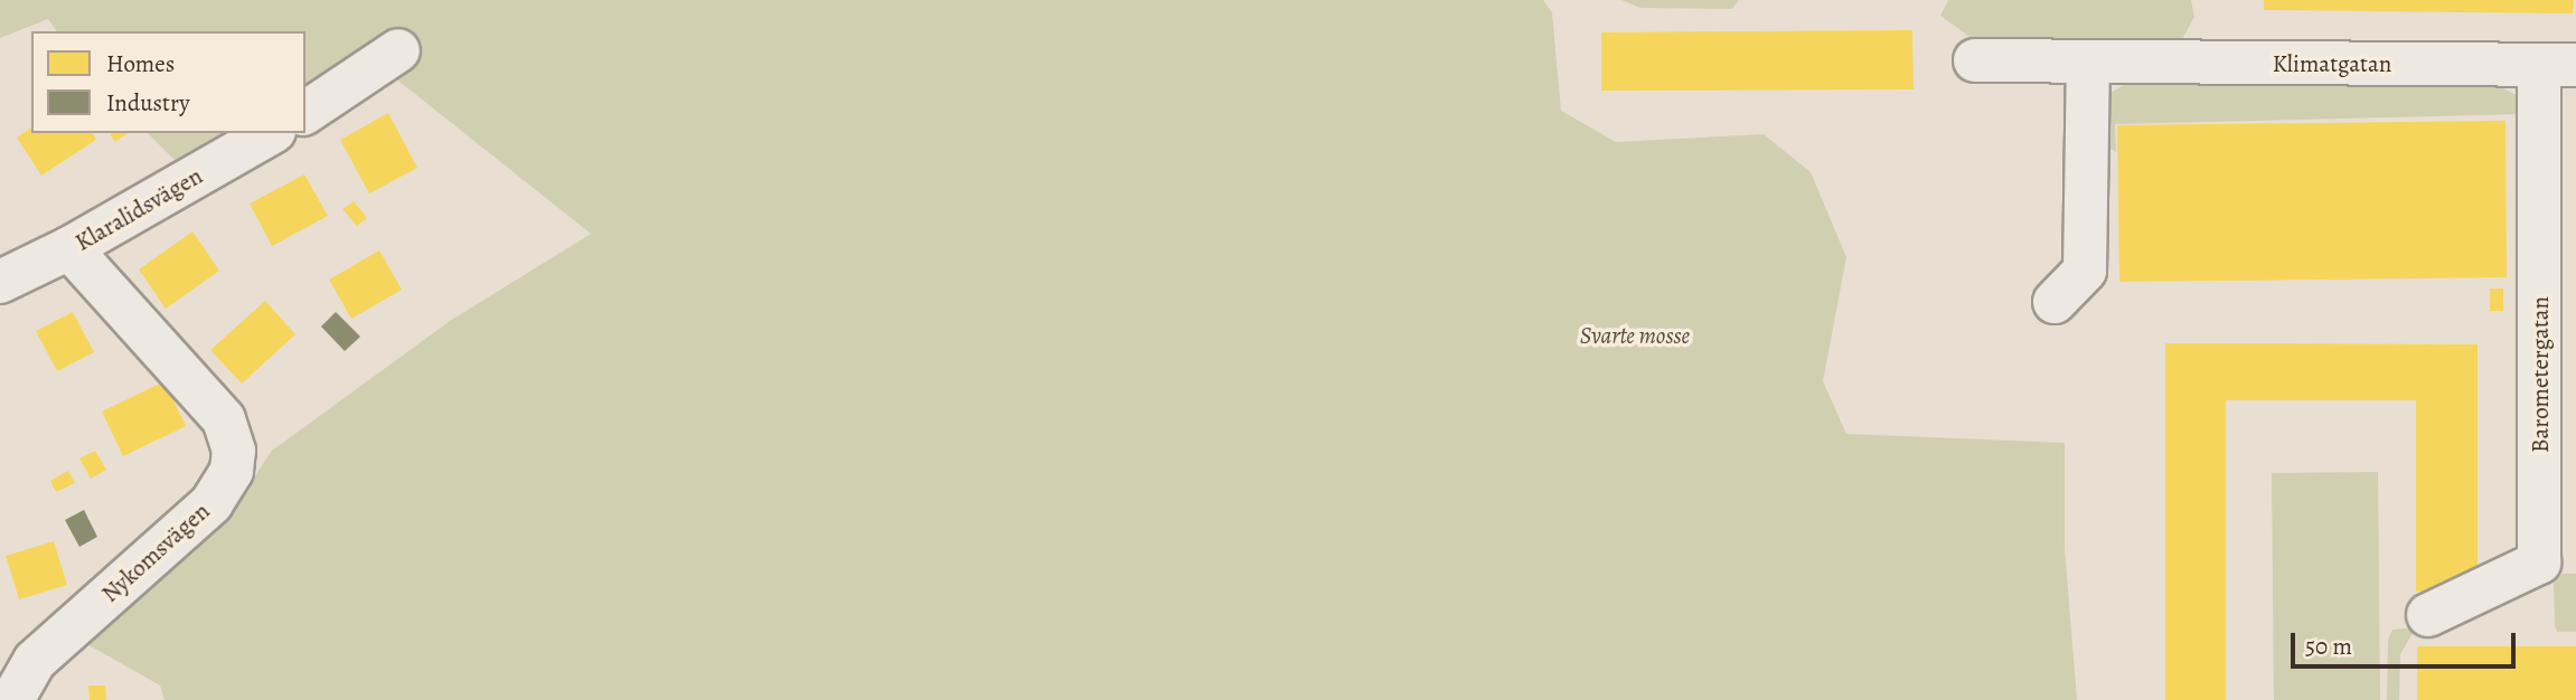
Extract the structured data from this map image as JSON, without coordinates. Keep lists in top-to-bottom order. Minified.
{"streets":{"street":["Klimatgatan","Klaralidsvägen","Barometergatan","Nykomsvägen"]},"crossings":[["Klimatgatan","Barometergatan"],["Klaralidsvägen","Nykomsvägen"]],"parks":["Svarte mosse"],"legend":["Homes","Industry"],"scale_bar":"50 m"}
